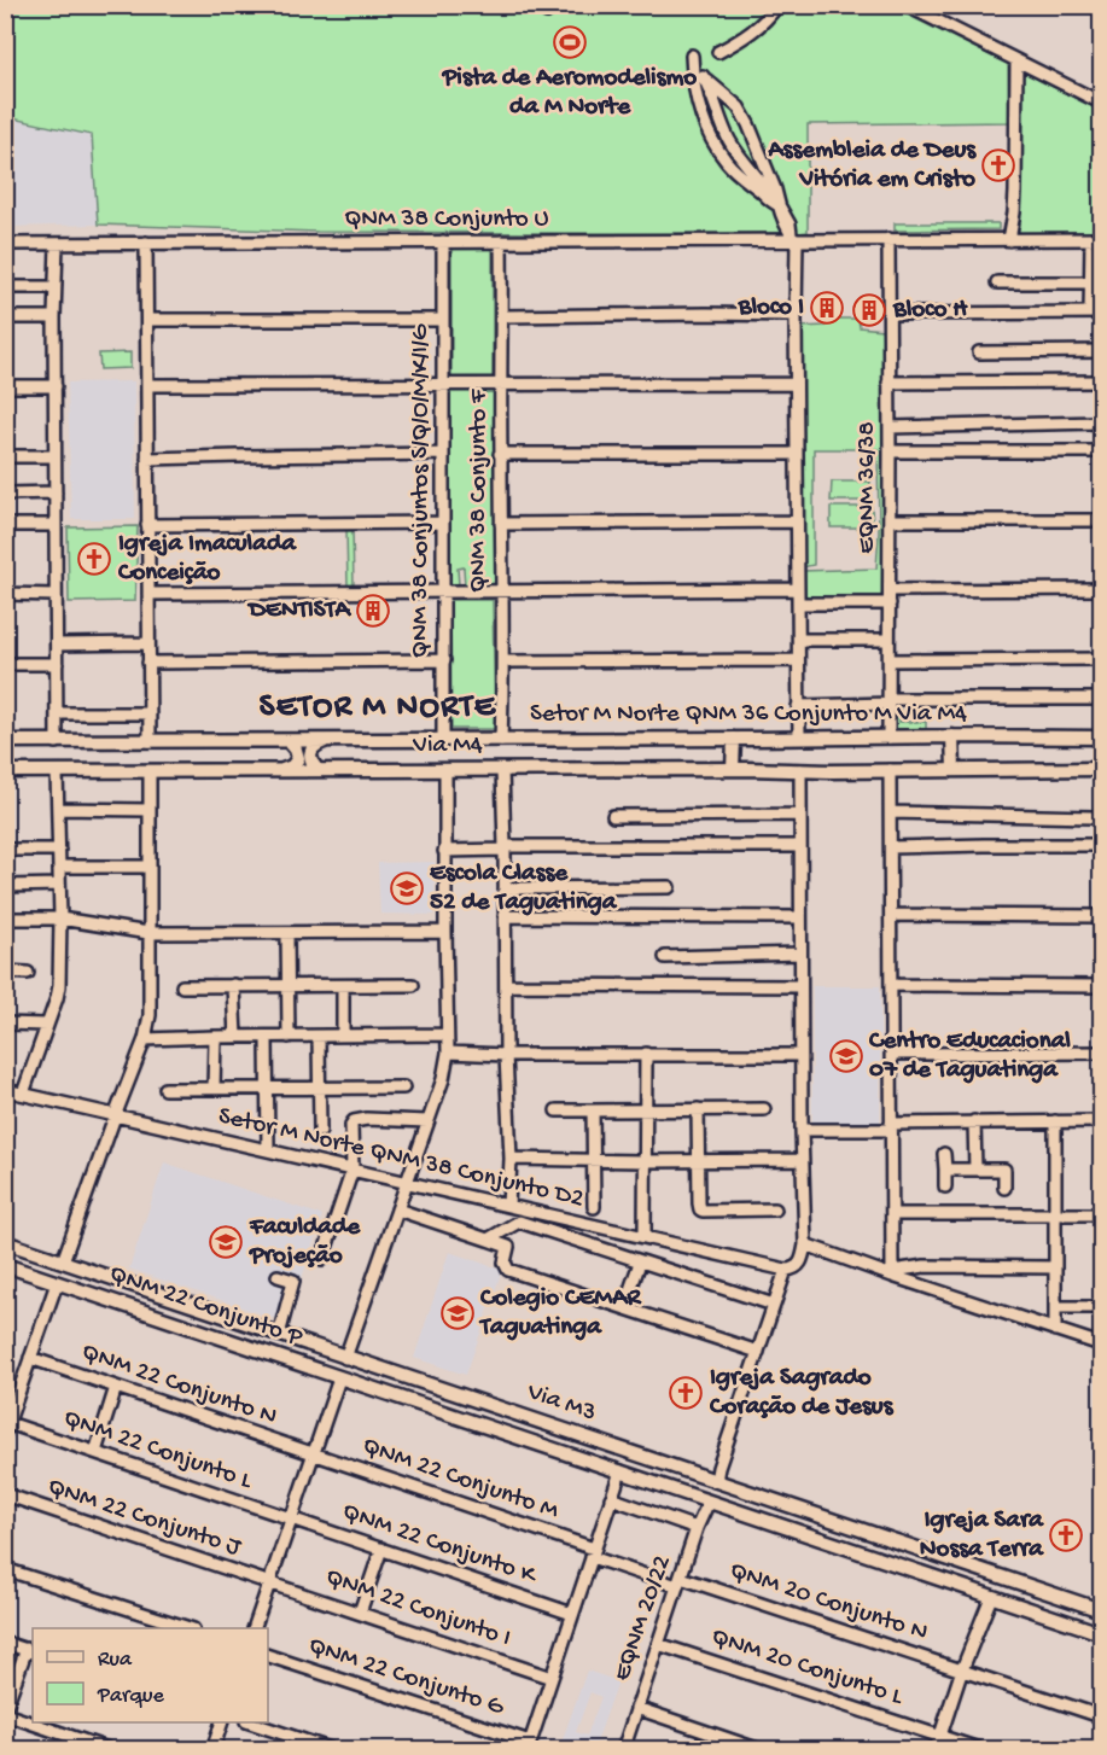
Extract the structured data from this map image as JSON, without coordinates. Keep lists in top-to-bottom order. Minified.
{"streets":{"main road":["Setor M Norte QNM 36 Conjunto M Via M4","Via M4","QNM 22 Conjunto P","Via M3"],"street":["QNM 38 Conjunto U","EQNM 36/38","QNM 38 Conjuntos S/Q/O/M/K/I/G","QNM 38 Conjunto F","Setor M Norte QNM 38 Conjunto D2","QNM 22 Conjunto N","QNM 22 Conjunto L","QNM 22 Conjunto M","QNM 22 Conjunto J","QNM 22 Conjunto K","QNM 20 Conjunto N","QNM 22 Conjunto I","EQNM 20/22","QNM 20 Conjunto L","QNM 22 Conjunto G"]},"crossings":[["QNM 38 Conjunto U","EQNM 36/38"],["QNM 38 Conjunto U","QNM 38 Conjuntos S/Q/O/M/K/I/G"],["QNM 38 Conjunto U","QNM 38 Conjunto F"],["EQNM 36/38","Setor M Norte QNM 36 Conjunto M Via M4"],["QNM 38 Conjuntos S/Q/O/M/K/I/G","Setor M Norte QNM 36 Conjunto M Via M4"],["QNM 38 Conjunto F","Setor M Norte QNM 36 Conjunto M Via M4"],["QNM 22 Conjunto N","QNM 22 Conjunto M"],["QNM 22 Conjunto L","QNM 22 Conjunto K"],["QNM 22 Conjunto M","QNM 20 Conjunto N"],["QNM 22 Conjunto M","EQNM 20/22"],["QNM 22 Conjunto J","QNM 22 Conjunto I"],["QNM 20 Conjunto N","EQNM 20/22"],["EQNM 20/22","QNM 20 Conjunto L"]],"districts":["SETOR M NORTE"],"places":{"sports":["Pista de Aeromodelismo da M Norte"],"church":["Assembleia de Deus Vitória em Cristo","Igreja Imaculada Conceição","Igreja Sagrado Coração de Jesus","Igreja Sara Nossa Terra"],"building":["Bloco I","Bloco H","DENTISTA"],"school or university":["Escola Classe 52 de Taguatinga","Centro Educacional 07 de Taguatinga","Faculdade Projeção","Colegio CEMAR Taguatinga"]},"legend":["Rua","Parque"]}
